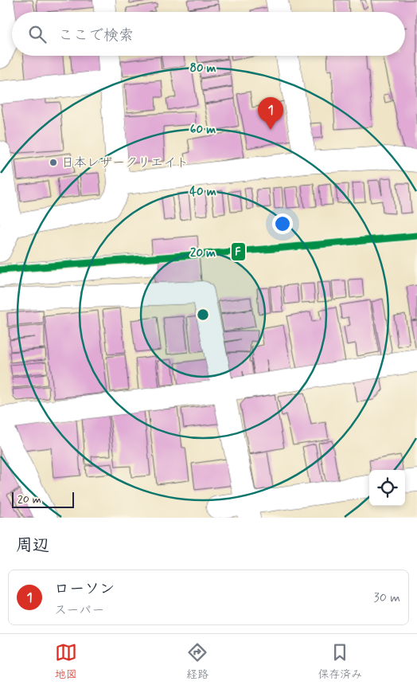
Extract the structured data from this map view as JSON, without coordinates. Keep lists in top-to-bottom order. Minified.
{"places":["日本レザークリエイト"],"lines":["transit line F"],"scale_bar":"20 m","page":{"search":"ここで検索","pins":"1","scale":"20 m","heading":"周辺","list":[{"mark":"1","name":"ローソン","note":"スーパー","value":"30 m"}],"nav":["地図","経路","保存済み"]},"rings":["80 m","60 m","40 m","20 m"]}
